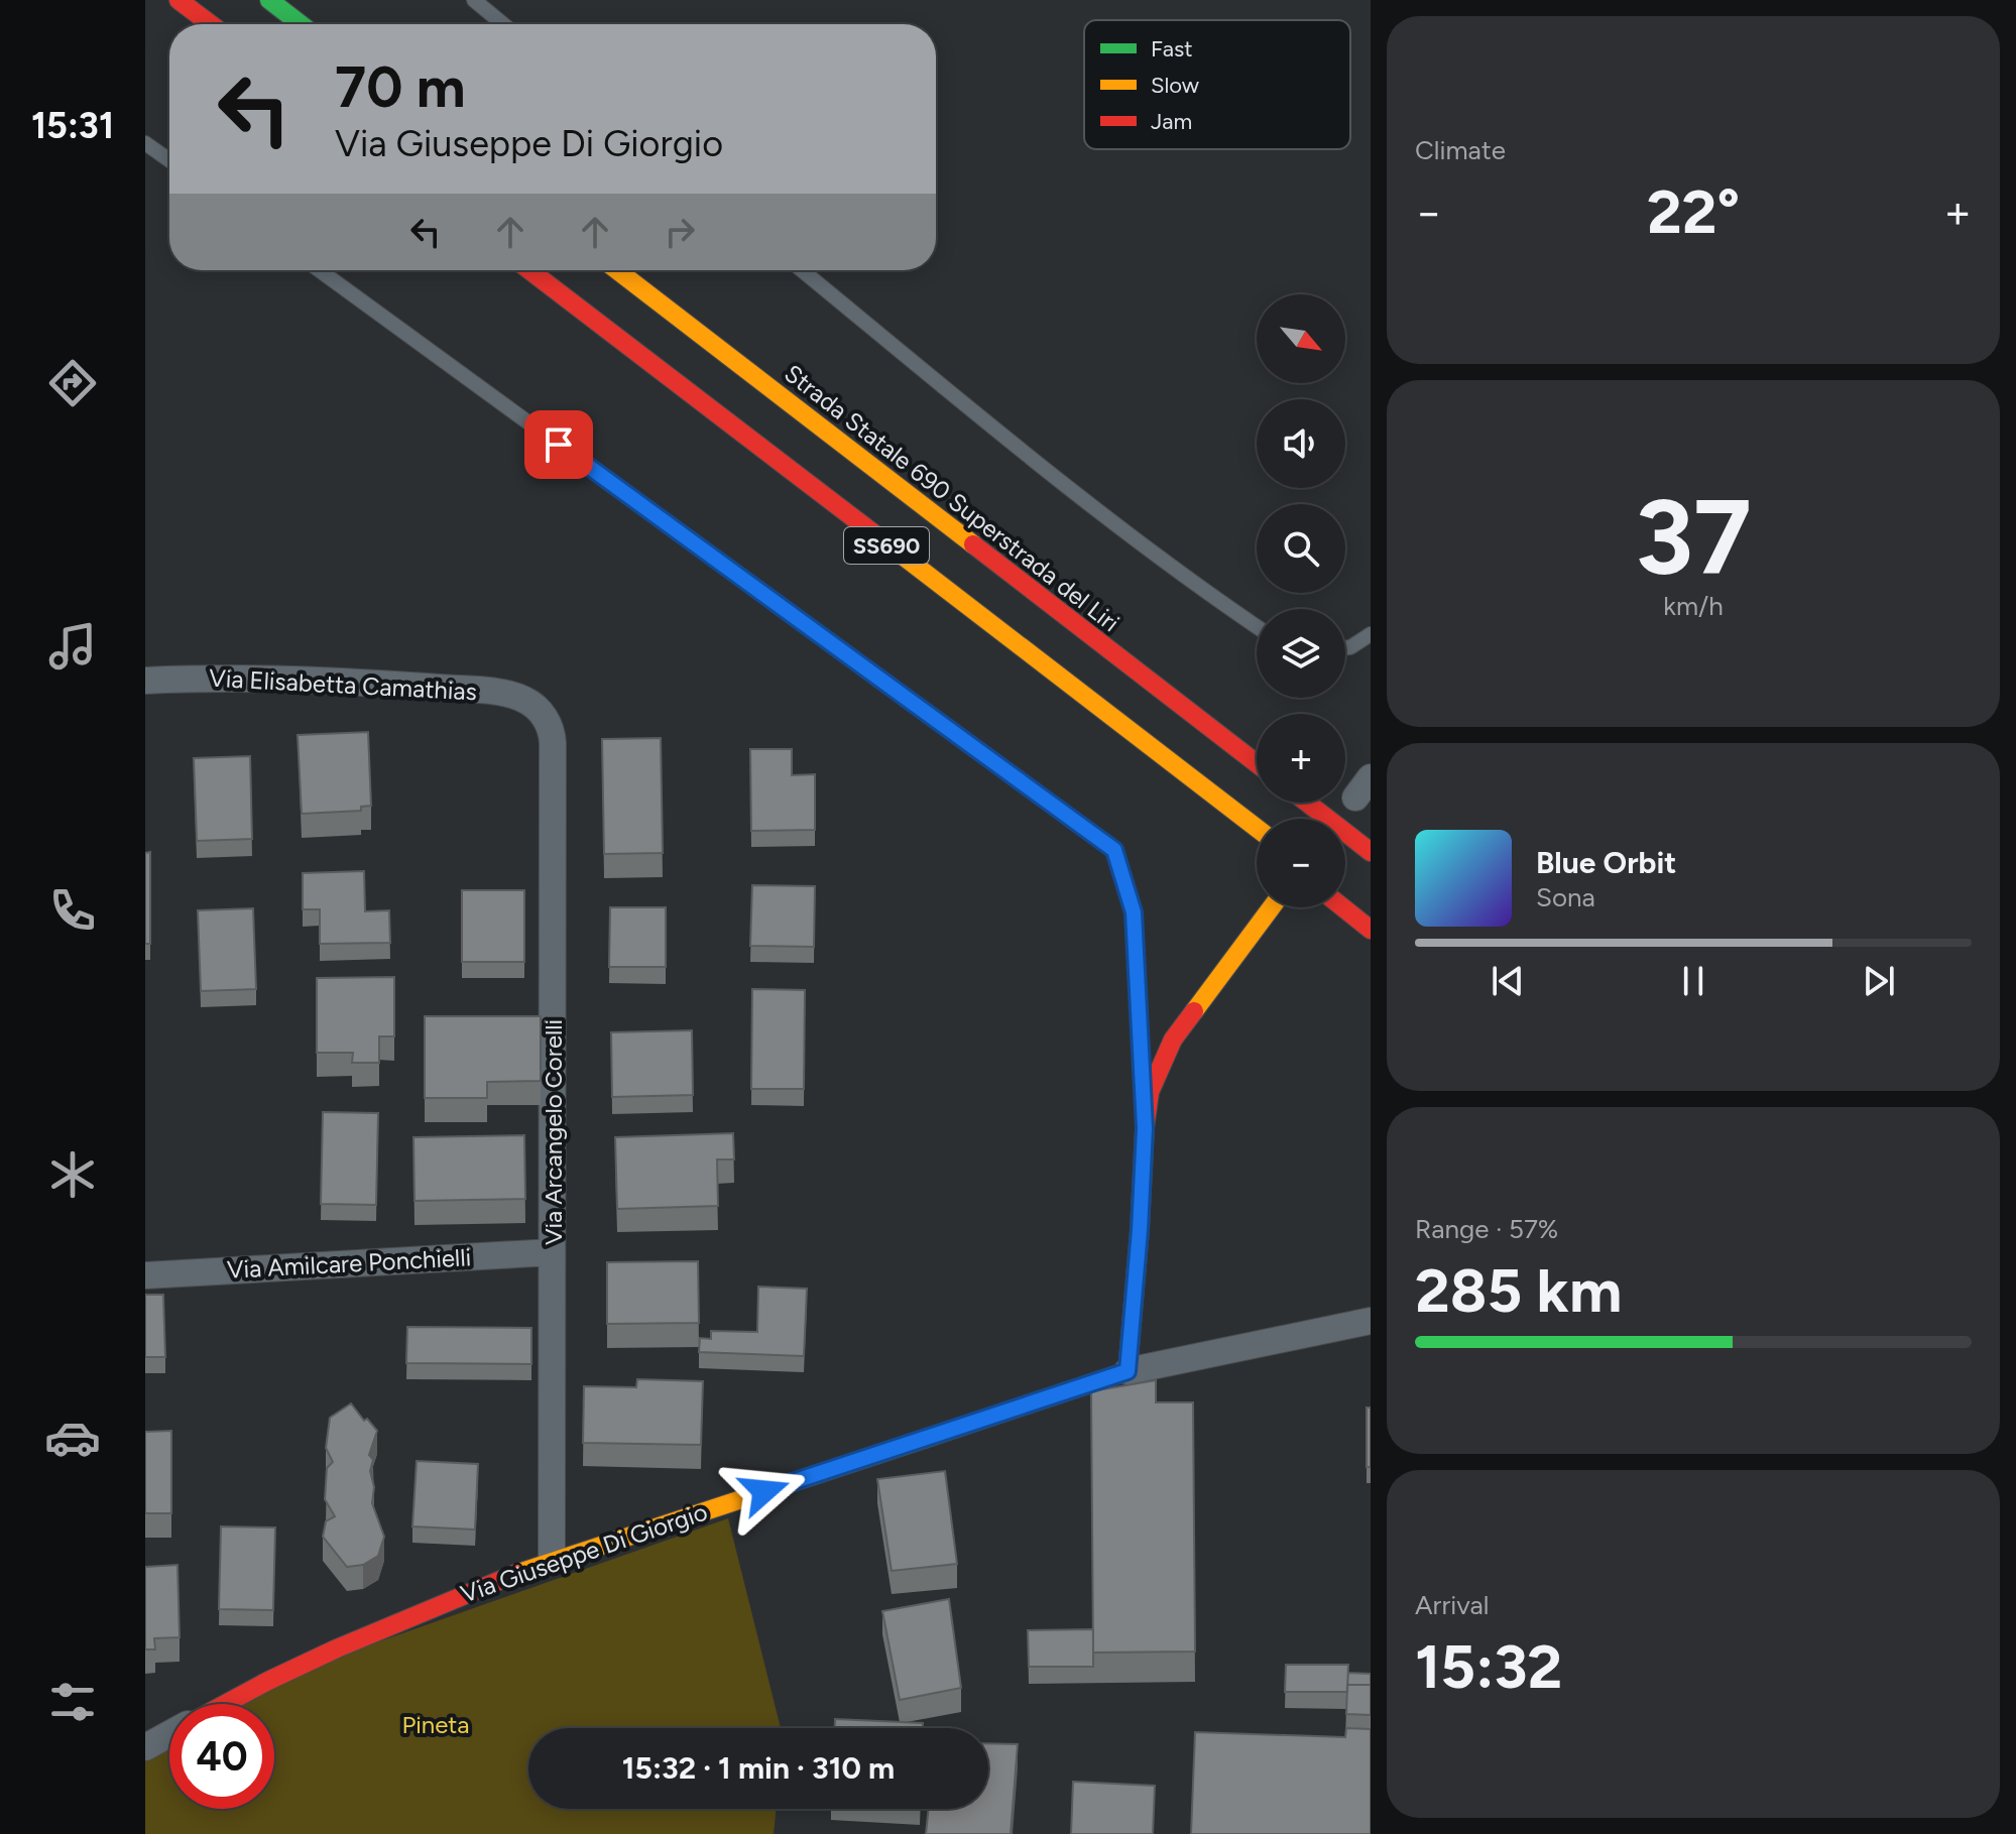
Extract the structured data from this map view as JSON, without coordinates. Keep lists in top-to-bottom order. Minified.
{"streets":{"main road":["Strada Statale 690 Superstrada del Liri","SS690","Via Giuseppe Di Giorgio"],"street":["Via Elisabetta Camathias","Via Arcangelo Corelli","Via Amilcare Ponchielli"]},"crossings":[["Via Elisabetta Camathias","Via Arcangelo Corelli"],["Via Arcangelo Corelli","Via Amilcare Ponchielli"],["Via Arcangelo Corelli","Via Giuseppe Di Giorgio"]],"parks":["Pineta"],"legend":["Fast","Slow","Jam"],"north":"bottom right","page":{"tabs":"15:31","tile":["Climate",["37","km/h"],["Range · 57%","285 km"],["Arrival","15:32"]],"turn":["70 m","Via Giuseppe Di Giorgio"],"heat":["−","22°","+"],"map_buttons":["+","−"],"song":["Blue Orbit","Sona"],"limit":"40","trip":"15:32 · 1 min · 310 m"}}
